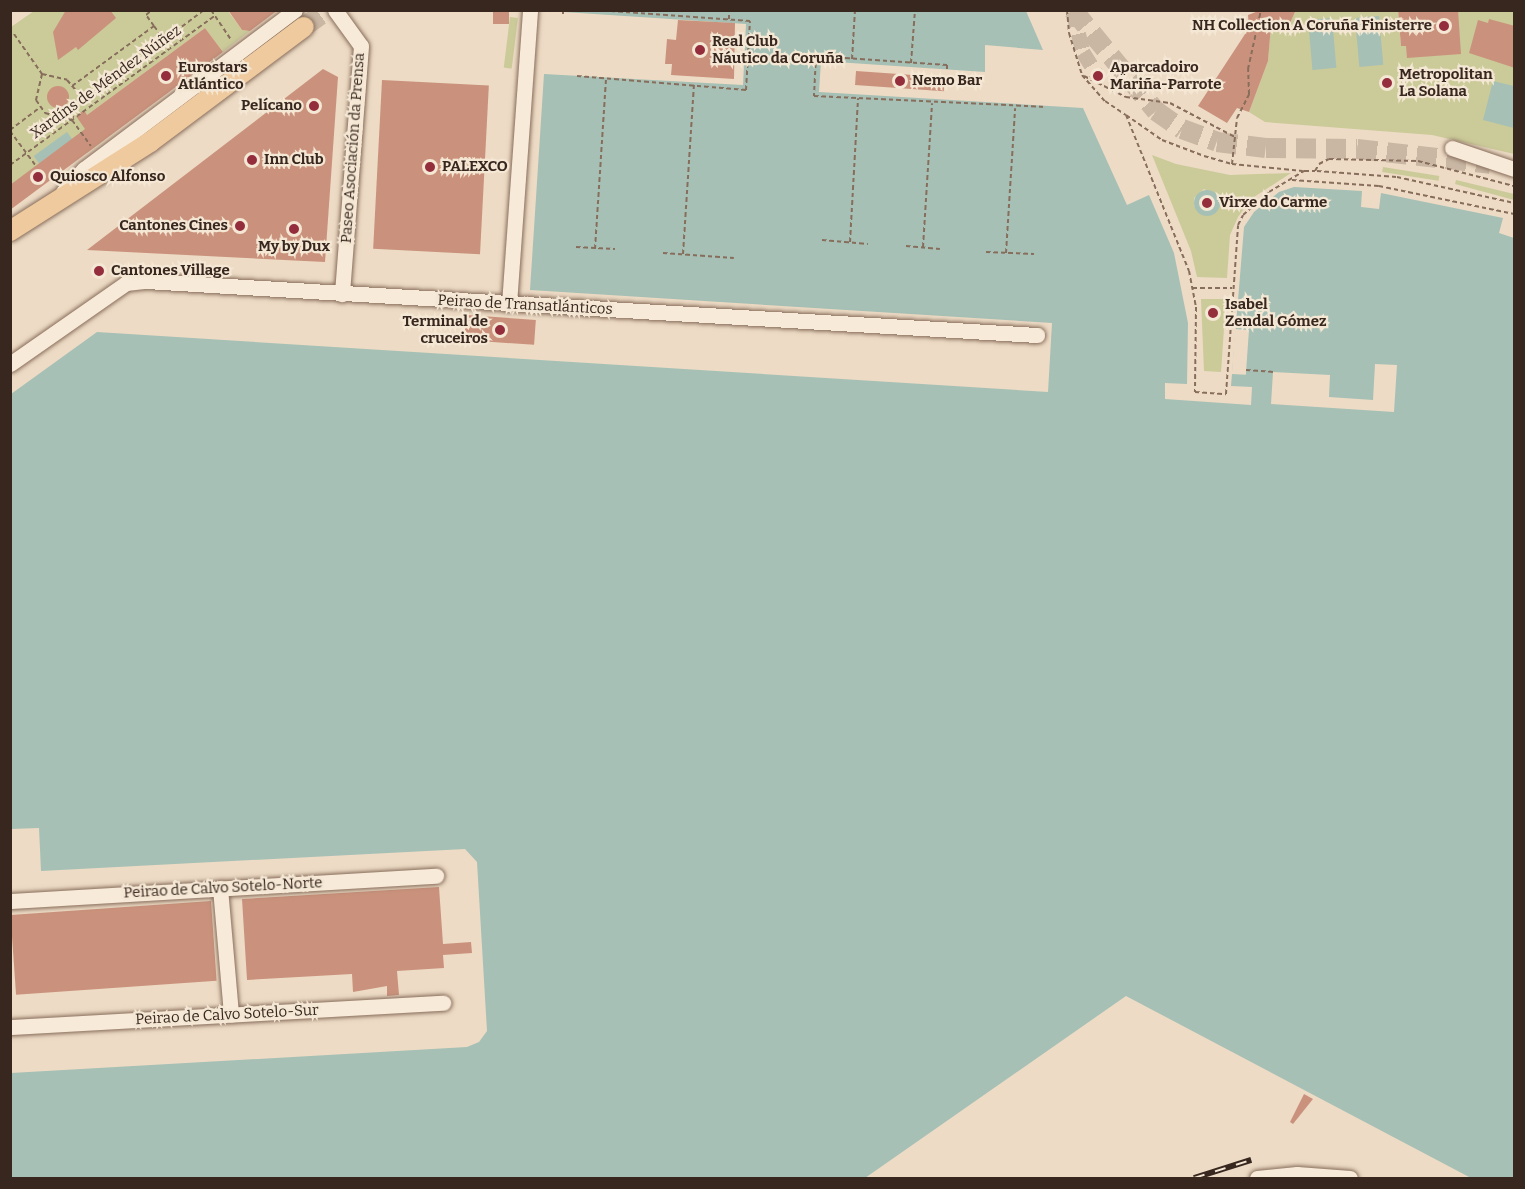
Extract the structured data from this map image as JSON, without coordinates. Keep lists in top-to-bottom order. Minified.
{"streets":{"street":["Paseo Asociación da Prensa","Peirao de Transatlánticos","Peirao de Calvo Sotelo-Norte","Peirao de Calvo Sotelo-Sur"],"path":["Xardíns de Méndez Núñez"]},"crossings":[["Paseo Asociación da Prensa","Peirao de Transatlánticos"]],"places":["NH Collection A Coruña Finisterre","Real Club Náutico da Coruña","Eurostars Atlántico","Aparcadoiro Mariña-Parrote","Nemo Bar","Metropolitan La Solana","Pelícano","Inn Club","PALEXCO","Quiosco Alfonso","Virxe do Carme","Cantones Cines","My by Dux","Cantones Village","Isabel Zendal Gómez","Terminal de cruceiros"]}
